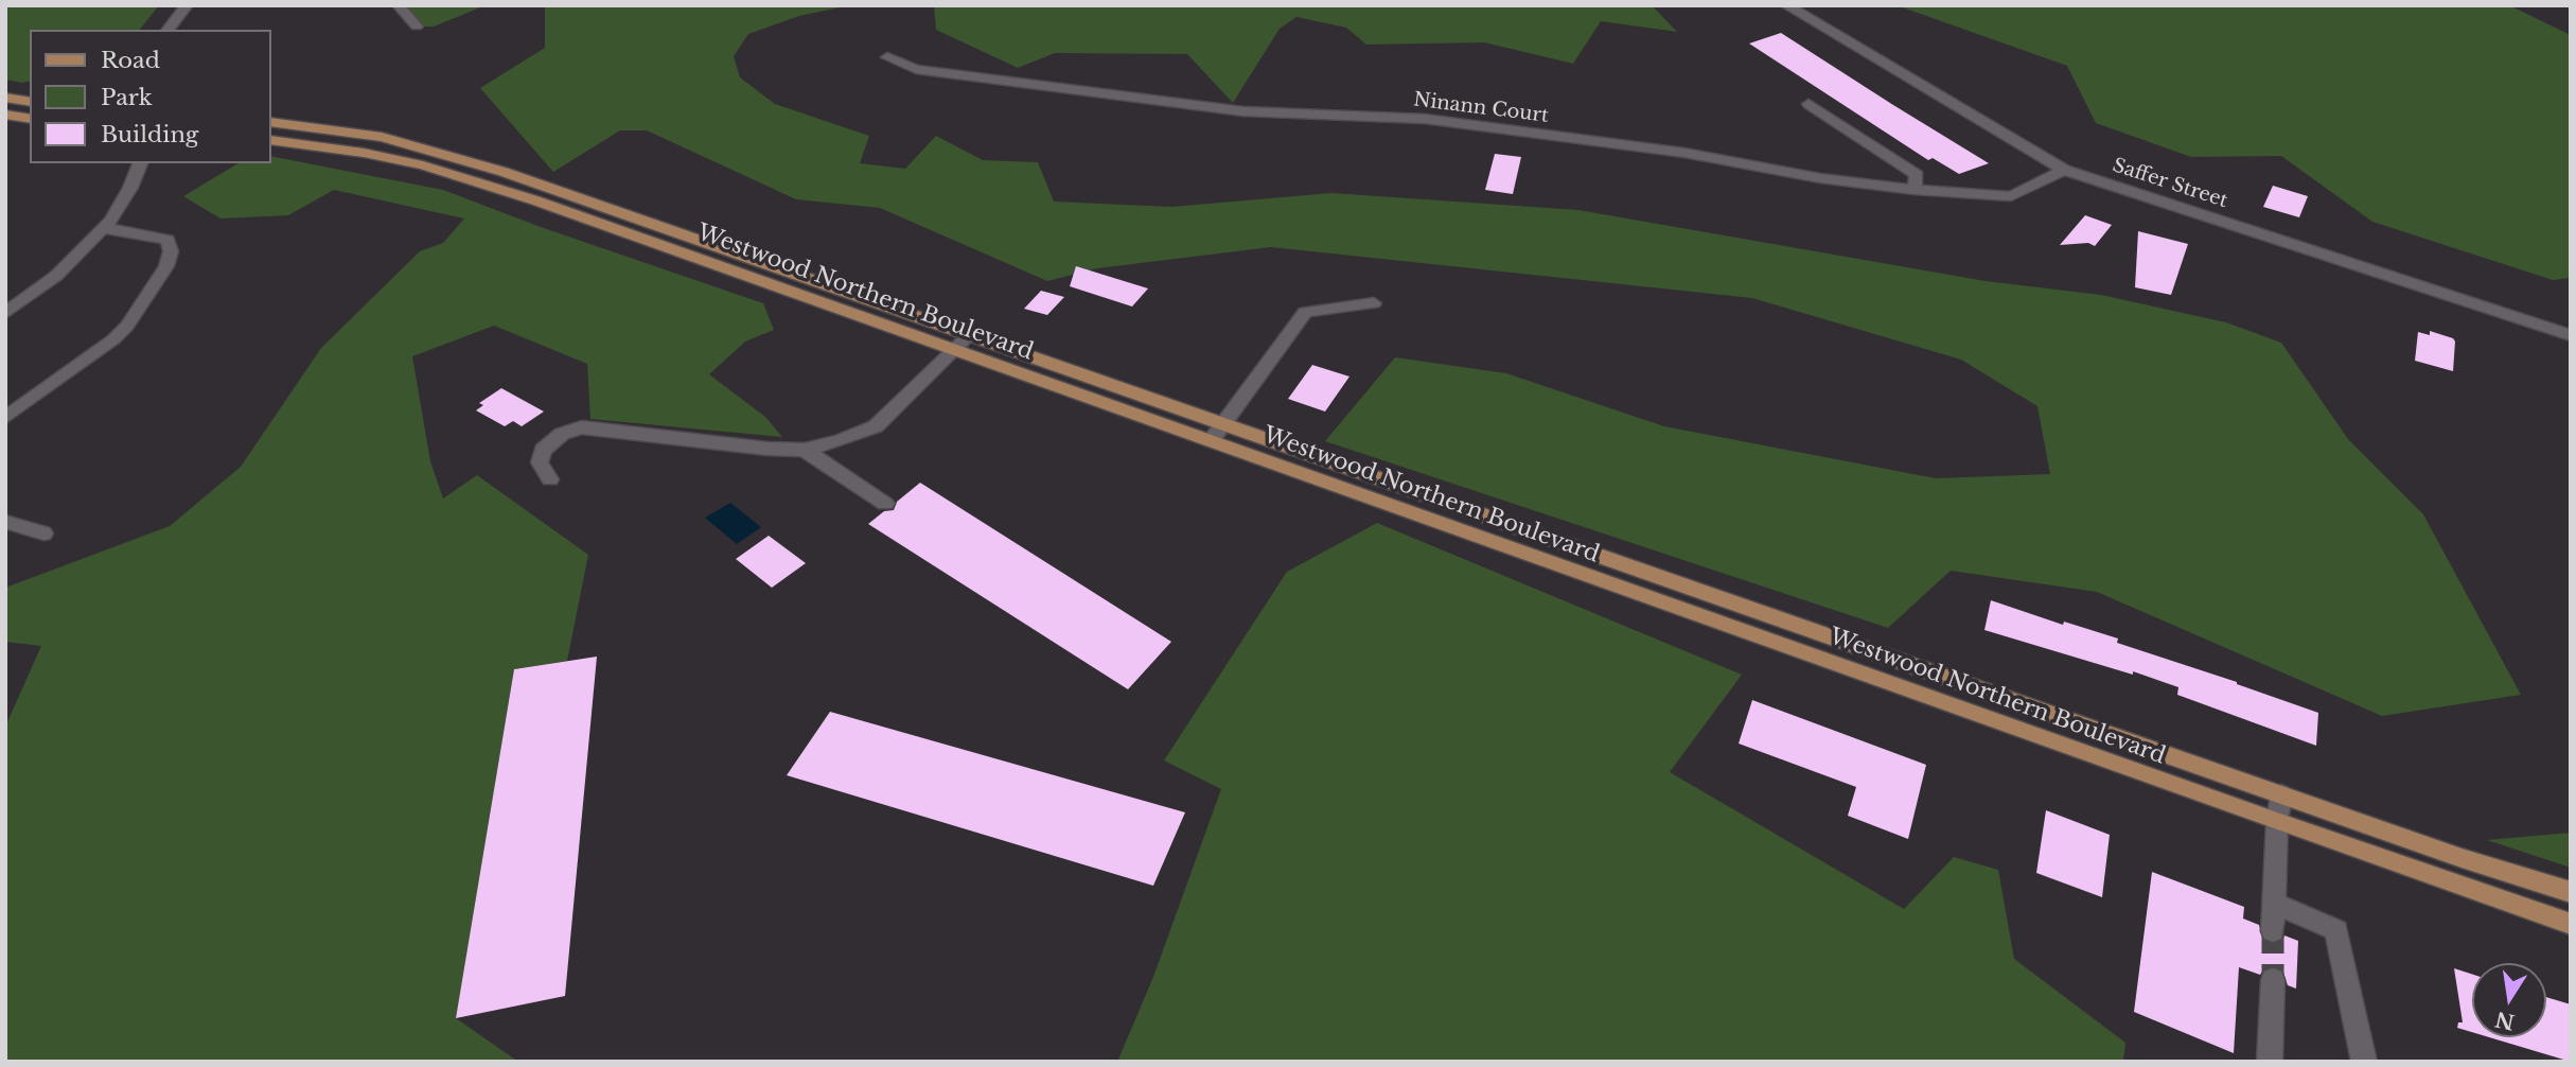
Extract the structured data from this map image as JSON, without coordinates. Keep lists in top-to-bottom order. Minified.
{"streets":{"main road":["Westwood Northern Boulevard"],"street":["Ninann Court","Saffer Street"]},"crossings":[["Ninann Court","Saffer Street"]],"legend":["Road","Park","Building"],"north":"bottom"}
